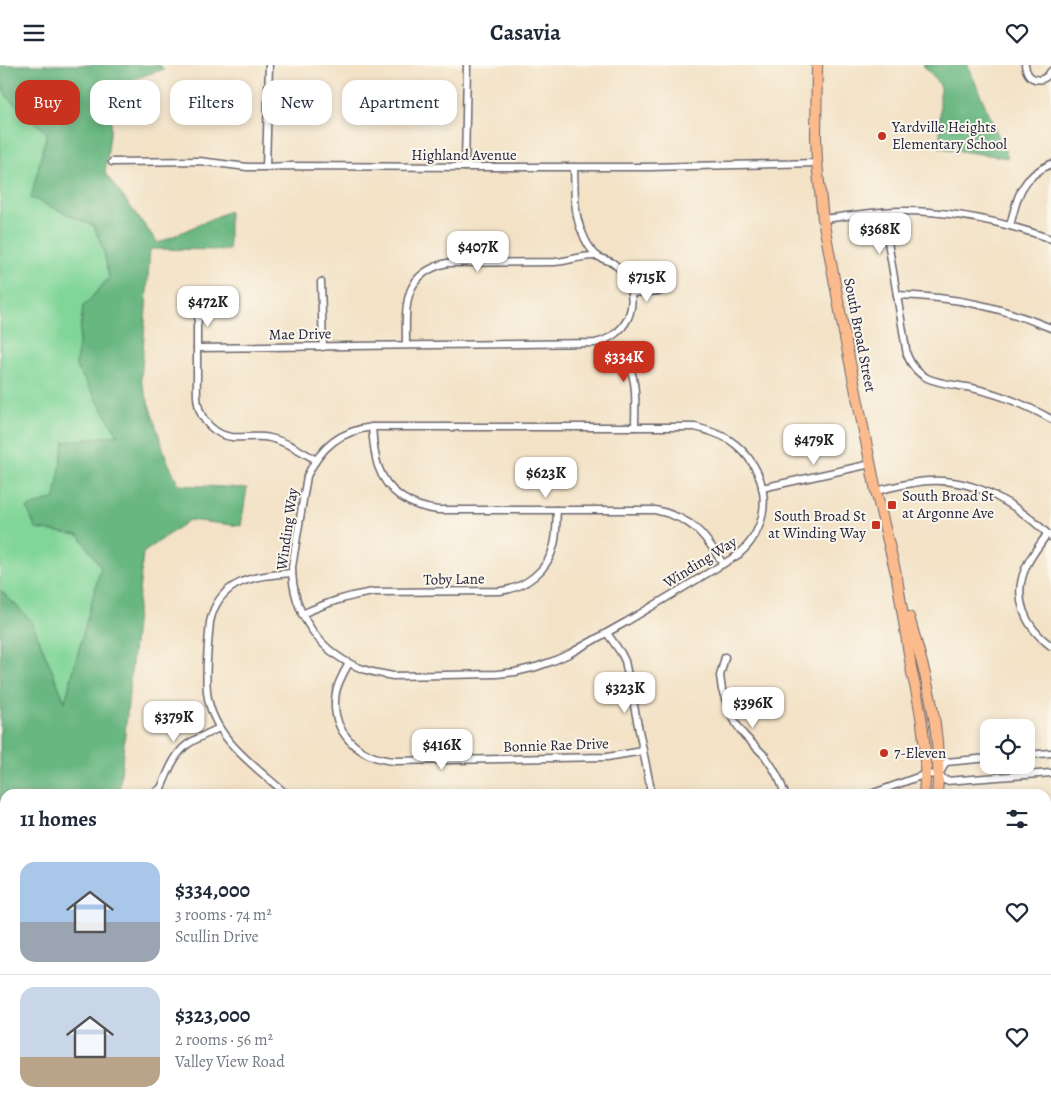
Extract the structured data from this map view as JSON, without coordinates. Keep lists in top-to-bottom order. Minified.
{"streets":{"main road":["South Broad Street"],"street":["Highland Avenue","Mae Drive","Winding Way","Toby Lane","Bonnie Rae Drive"]},"crossings":[["Highland Avenue","South Broad Street"],["Winding Way","Toby Lane"],["Winding Way","Bonnie Rae Drive"]],"places":{"other":["Yardville Heights Elementary School","7-Eleven"],"transit":["South Broad St at Argonne Ave","South Broad St at Winding Way"]},"page":{"header":"Casavia","chip":["Buy","Rent","Filters","New","Apartment"],"price":["$368K","$407K","$715K","$472K","$334K","$479K","$623K","$323K","$396K","$379K","$416K"],"heading":"11 homes","list":[{"name":"$334,000","note":"3 rooms · 74 m² · Scullin Drive"},{"name":"$323,000","note":"2 rooms · 56 m² · Valley View Road"}]}}
